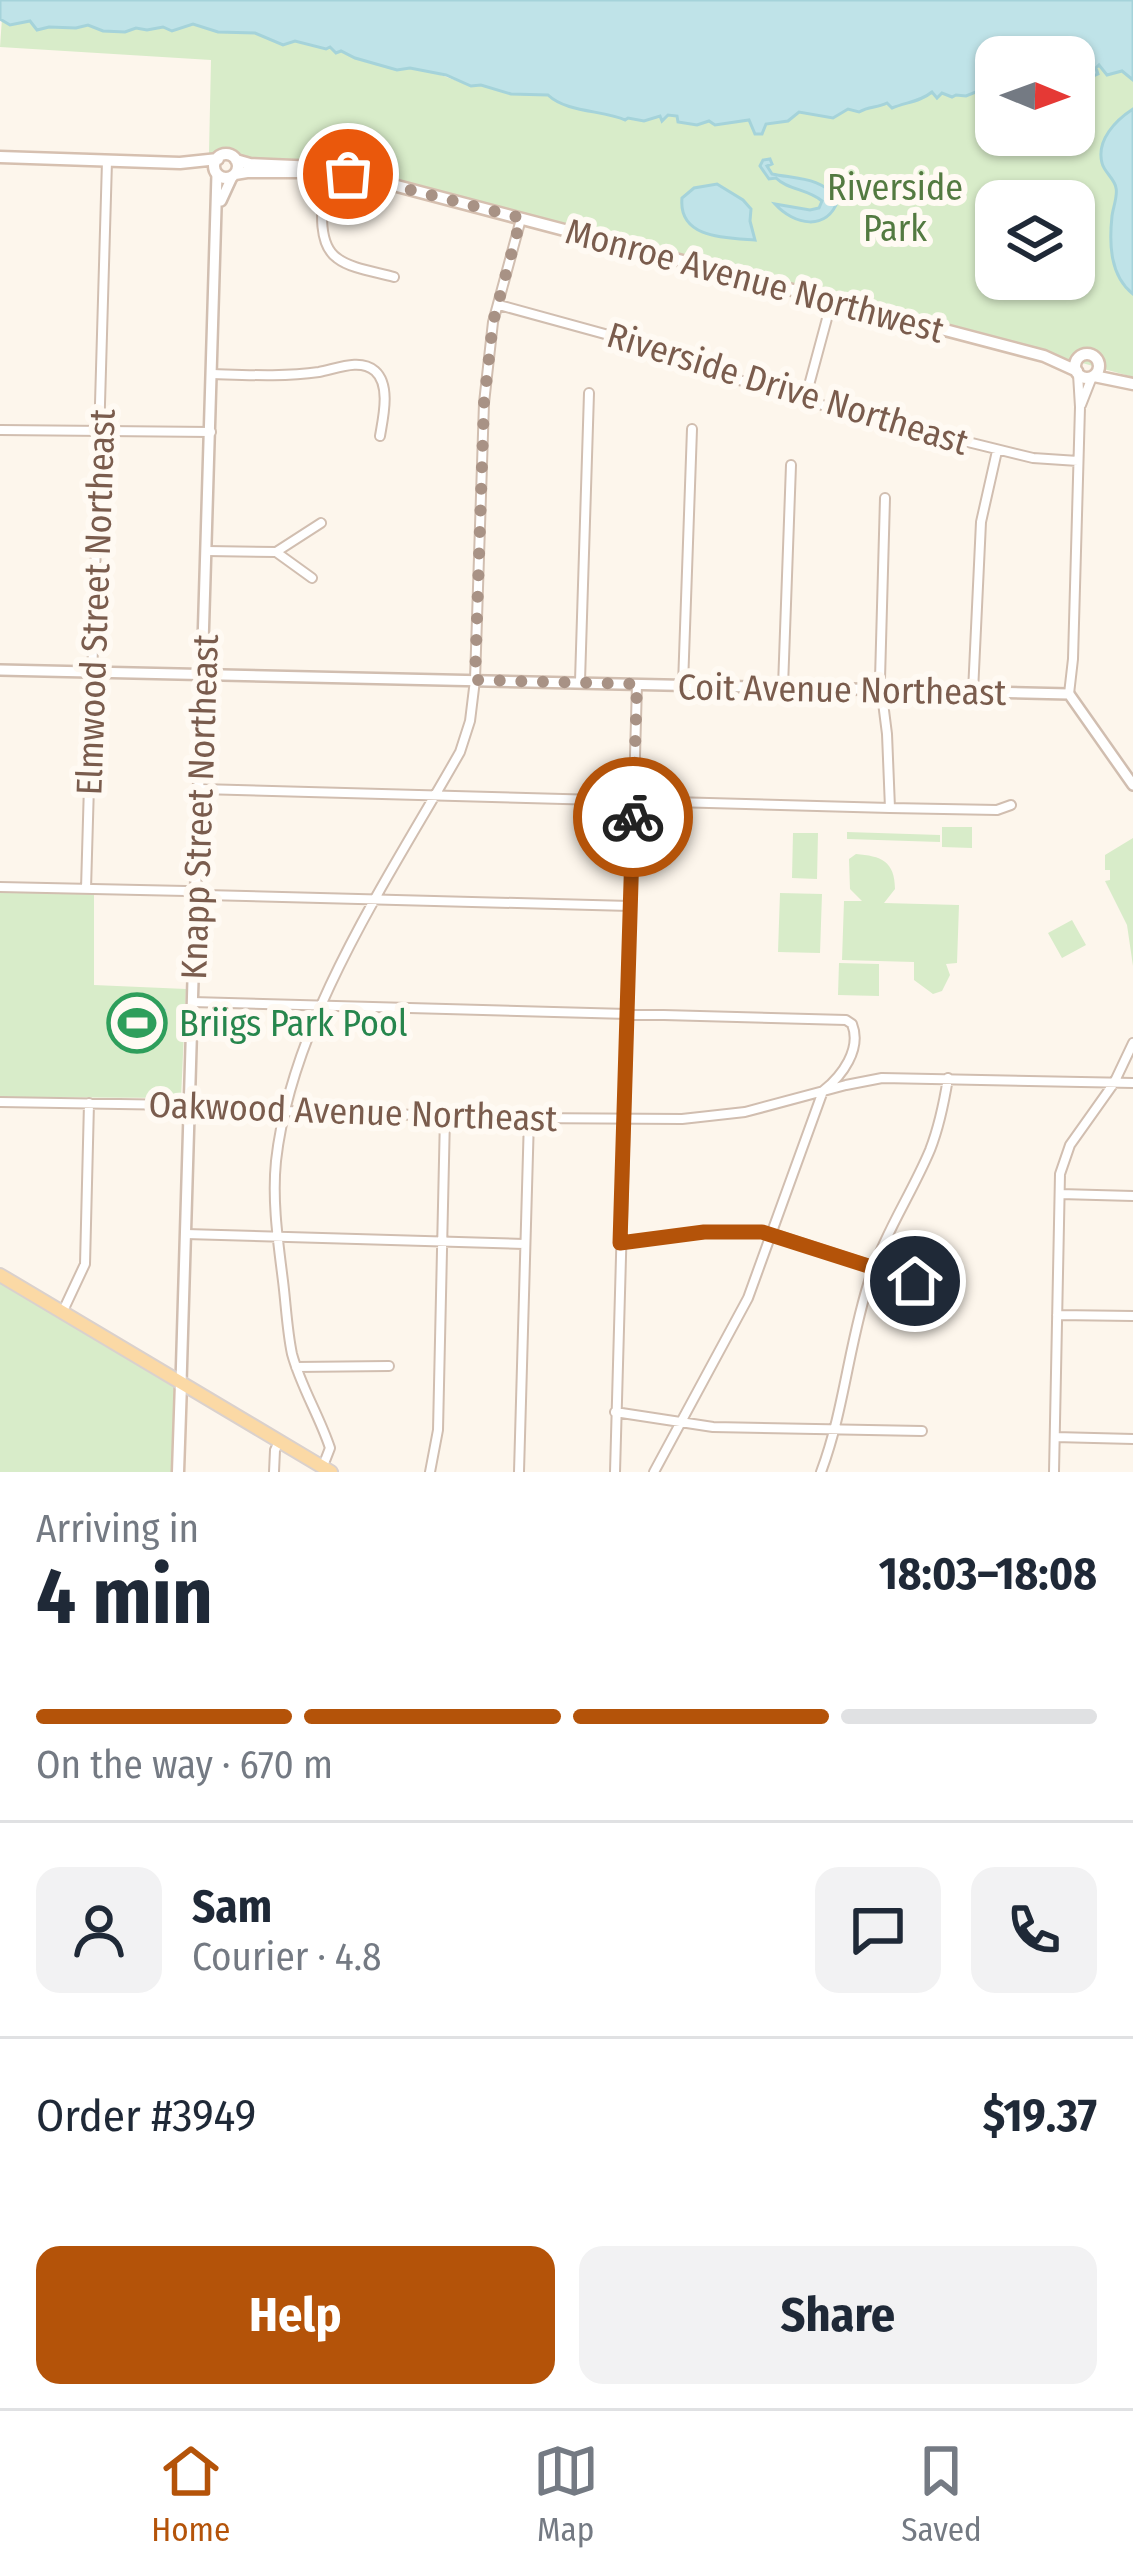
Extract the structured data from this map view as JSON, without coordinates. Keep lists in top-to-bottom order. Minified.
{"streets":{"main road":["Monroe Avenue Northwest","Knapp Street Northeast"],"street":["Riverside Drive Northeast","Elmwood Street Northeast","Coit Avenue Northeast","Oakwood Avenue Northeast"]},"crossings":[["Monroe Avenue Northwest","Knapp Street Northeast"],["Elmwood Street Northeast","Coit Avenue Northeast"],["Coit Avenue Northeast","Knapp Street Northeast"],["Knapp Street Northeast","Oakwood Avenue Northeast"]],"parks":["Riverside Park"],"places":{"sports":["Briigs Park Pool"]},"north":"right","page":{"heading":["4 min","Arriving in","18:03–18:08"],"panel":["Sam","Courier · 4.8","Order #3949","$19.37"],"bar":"On the way · 670 m","buttons":["Help","Share"],"tabs":["Home","Map","Saved"]}}
